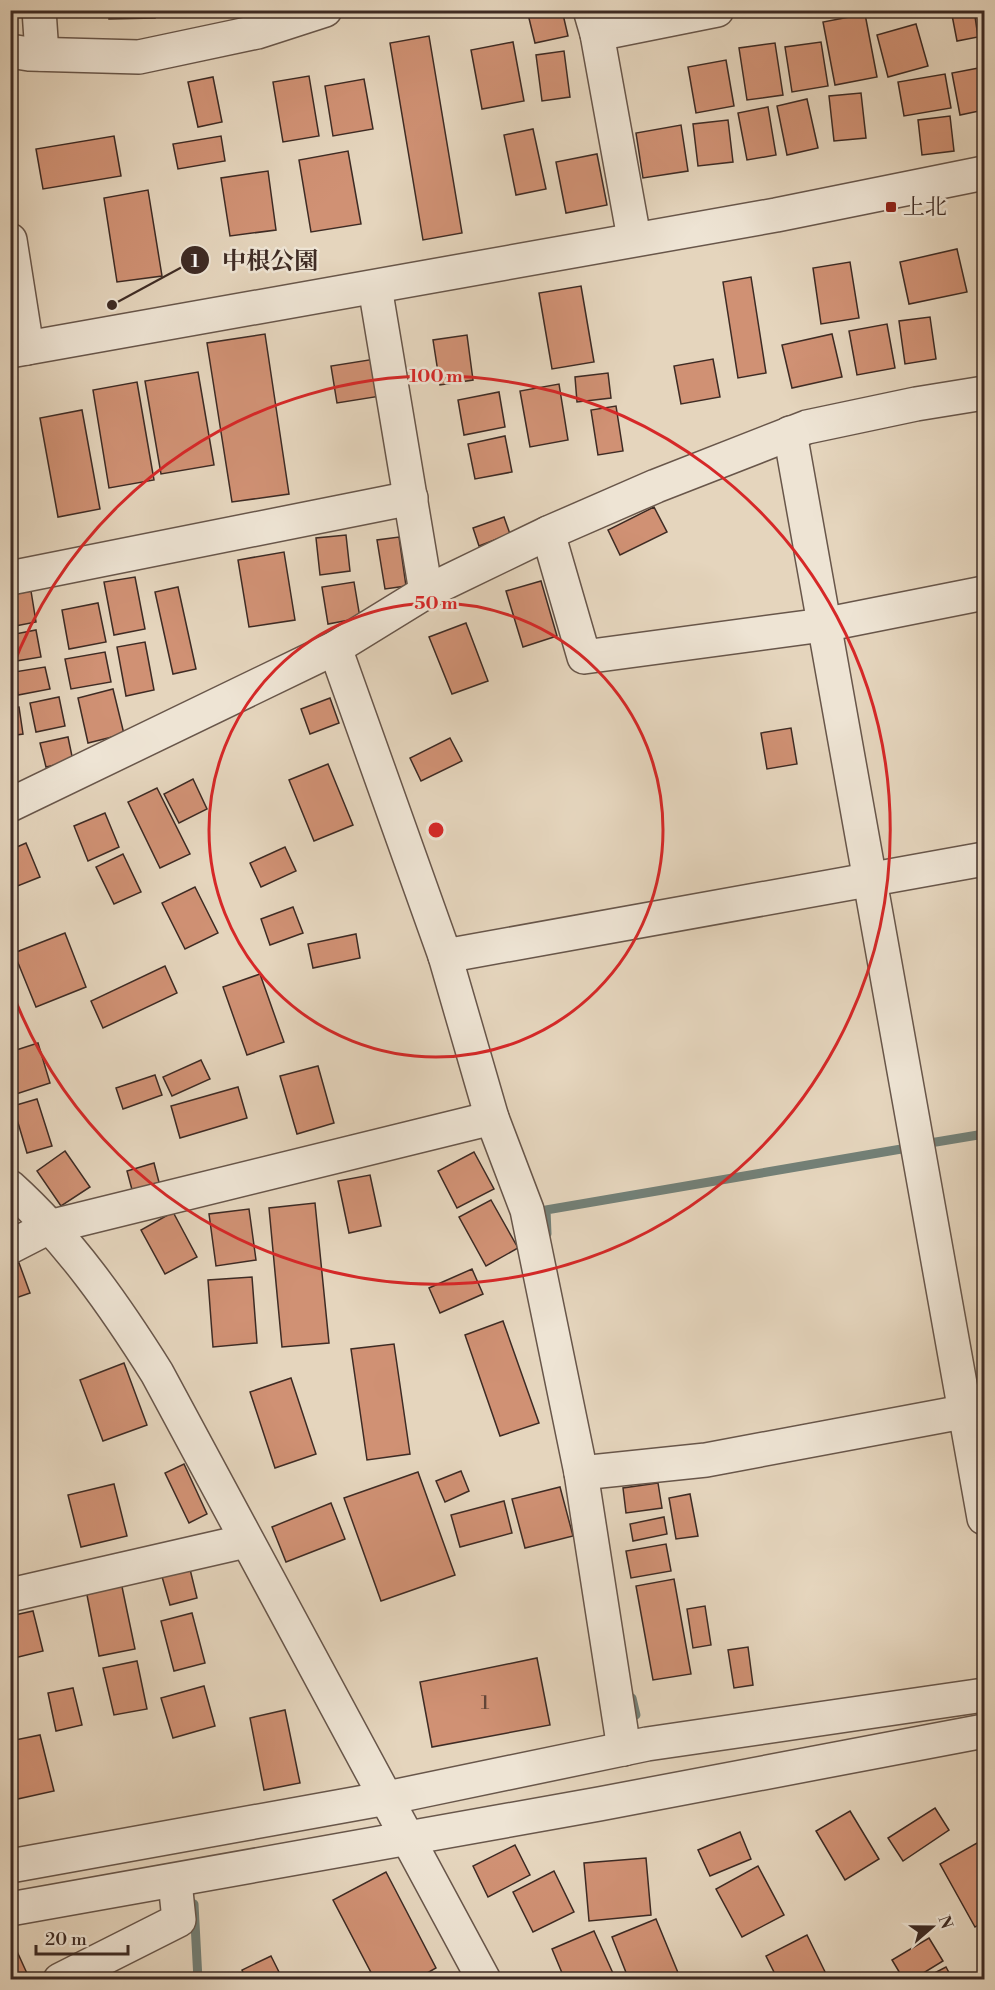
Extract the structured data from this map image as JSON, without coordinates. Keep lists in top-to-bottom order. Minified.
{"places":{"transit":["上北"],"other":["中根公園"]},"house_numbers":["1"],"scale_bar":"20 m","north":"right","rings":["100 m","50 m"]}
